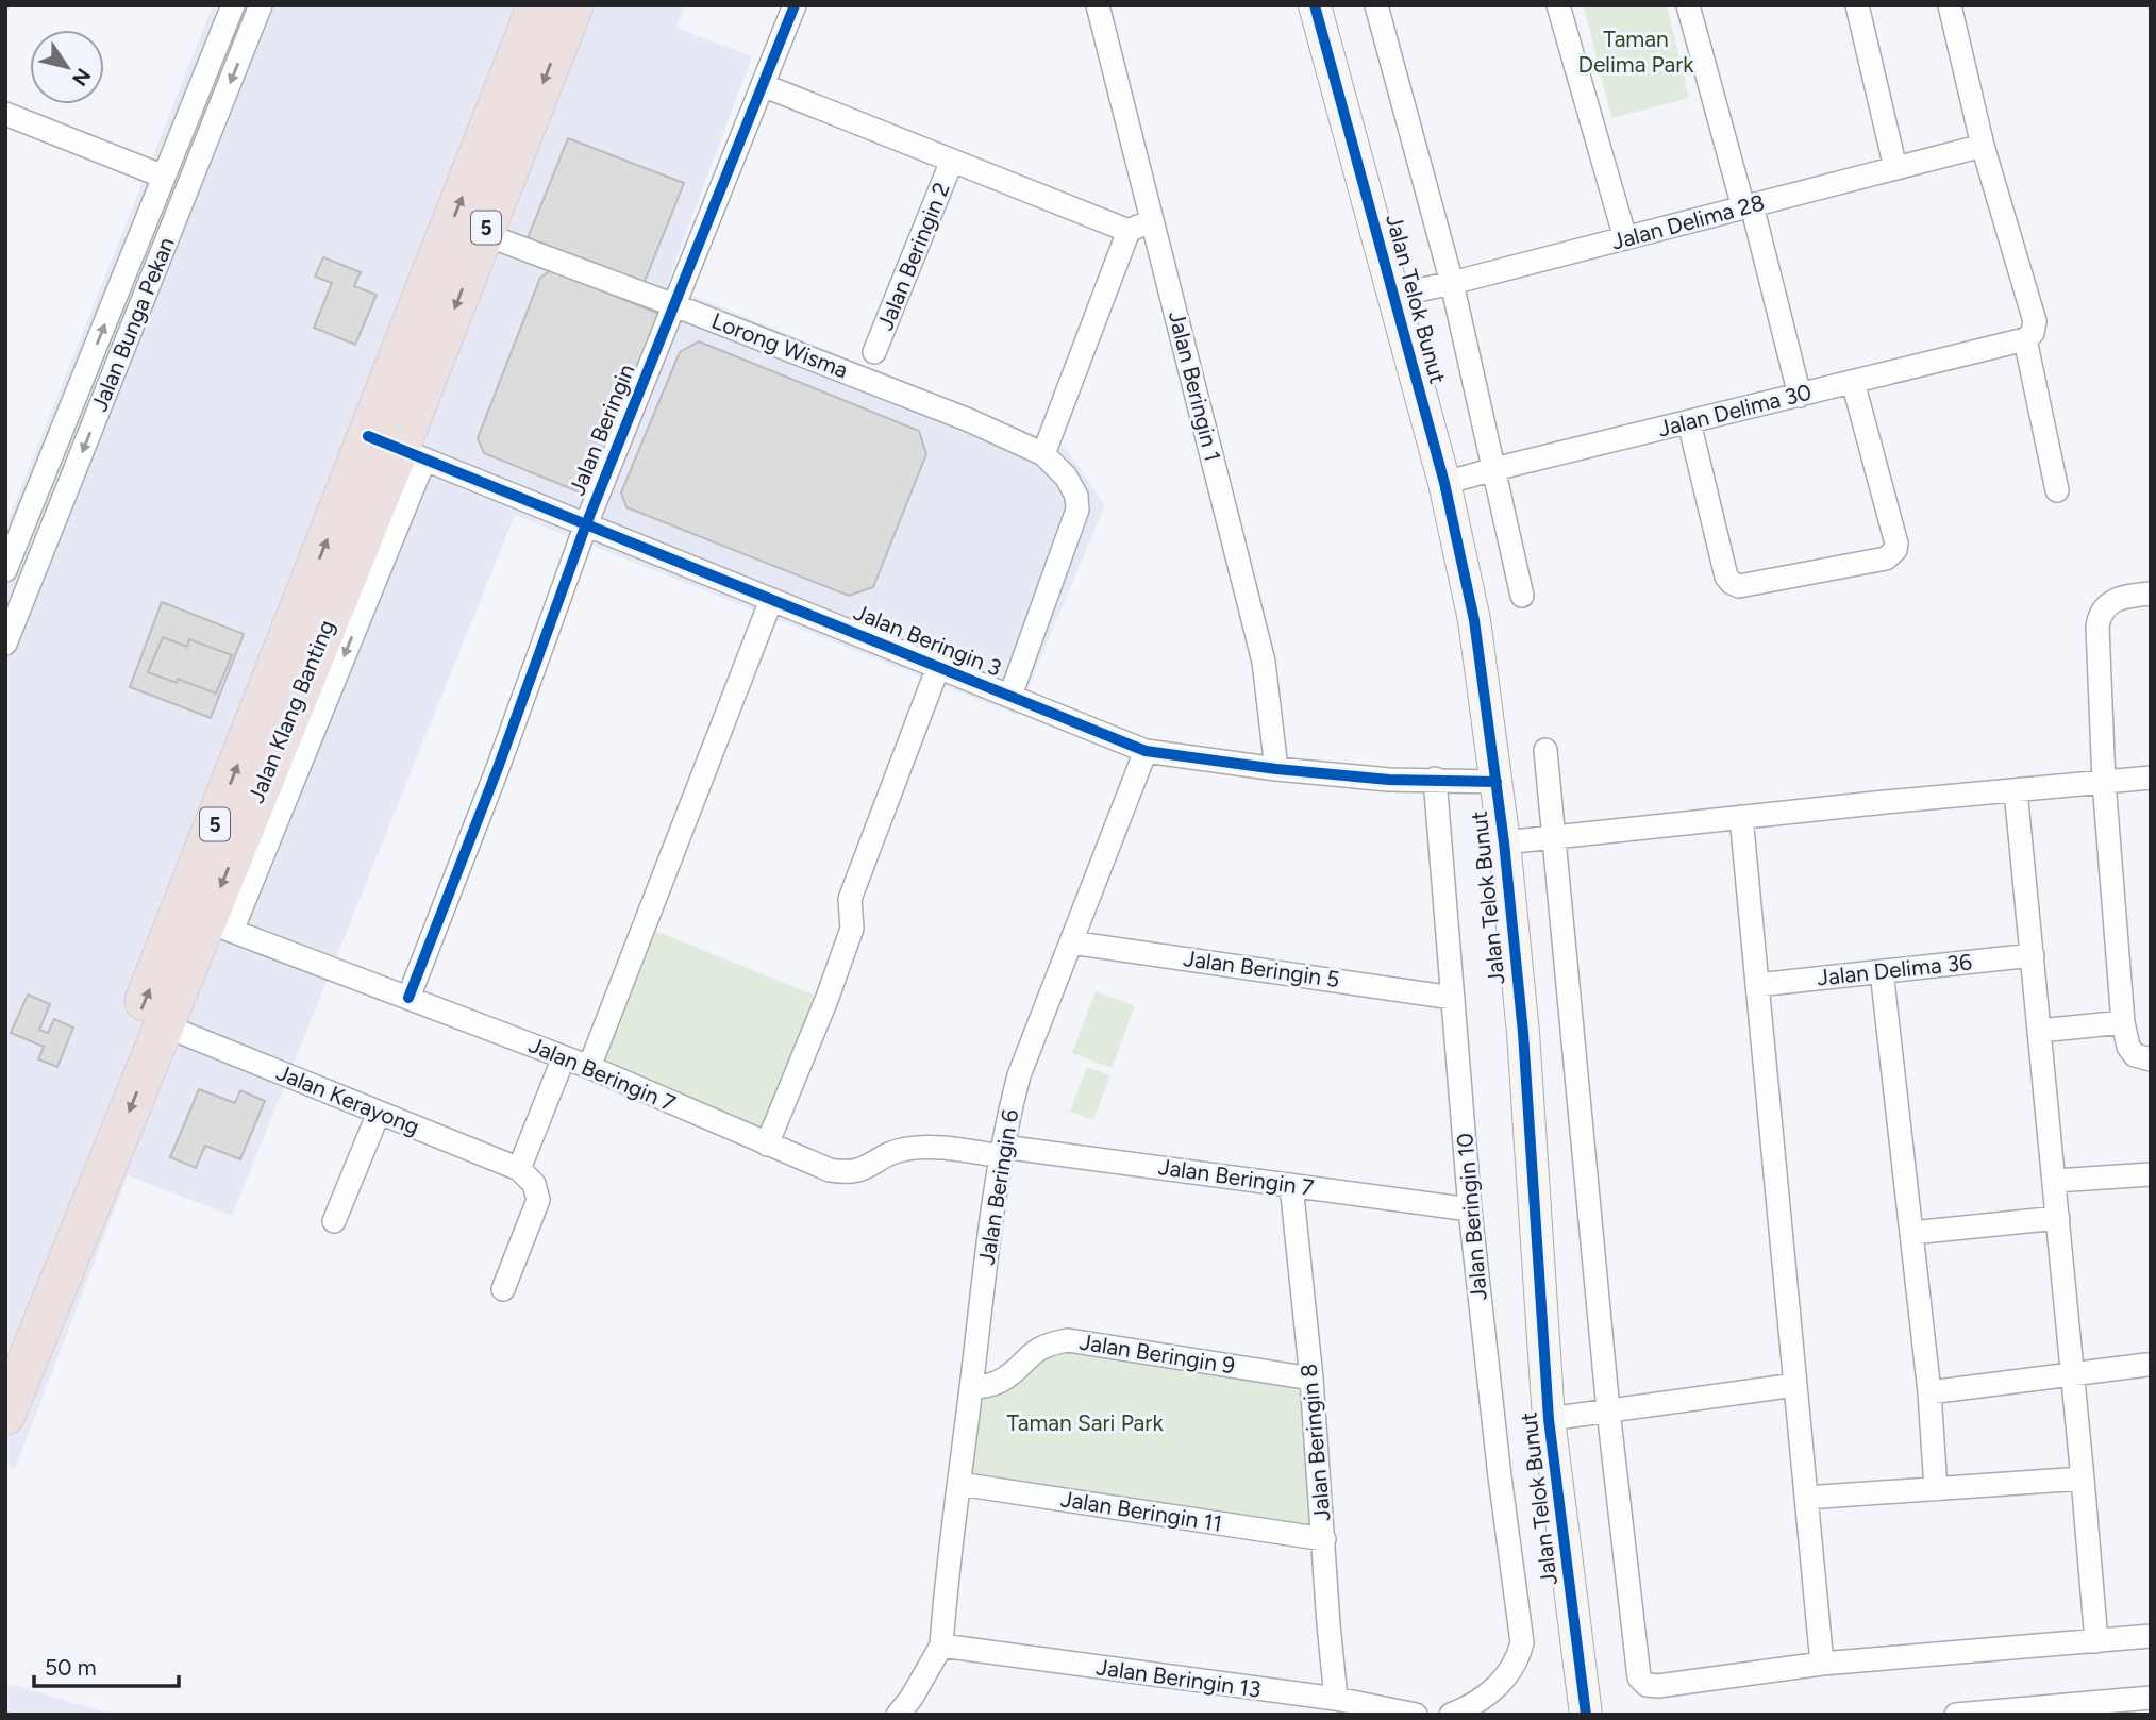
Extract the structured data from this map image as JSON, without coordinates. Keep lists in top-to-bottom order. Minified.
{"streets":{"highway":["5","Jalan Klang Banting"],"street":["Jalan Delima 28","Jalan Beringin 2","Jalan Telok Bunut","Jalan Bunga Pekan","Lorong Wisma","Jalan Beringin 1","Jalan Delima 30","Jalan Beringin","Jalan Beringin 3","Jalan Beringin 5","Jalan Delima 36","Jalan Beringin 7","Jalan Kerayong","Jalan Beringin 6","Jalan Beringin 10","Jalan Beringin 9","Jalan Beringin 8","Jalan Beringin 11","Jalan Beringin 13"]},"crossings":[["Jalan Delima 28","Jalan Telok Bunut"],["Jalan Telok Bunut","Jalan Delima 30"],["Jalan Telok Bunut","Jalan Beringin 3"],["Lorong Wisma","Jalan Beringin"],["Lorong Wisma","Jalan Beringin 3"],["Lorong Wisma","Jalan Klang Banting"],["Jalan Beringin 1","Jalan Beringin 3"],["Jalan Beringin","Jalan Beringin 3"],["Jalan Beringin","Jalan Beringin 7"],["Jalan Beringin 3","Jalan Klang Banting"],["Jalan Beringin 3","Jalan Beringin 6"],["Jalan Beringin 3","Jalan Beringin 10"],["Jalan Klang Banting","Jalan Beringin 7"],["Jalan Klang Banting","Jalan Kerayong"],["Jalan Beringin 5","Jalan Beringin 6"],["Jalan Beringin 5","Jalan Beringin 10"],["Jalan Beringin 7","Jalan Beringin 6"],["Jalan Beringin 7","Jalan Beringin 10"],["Jalan Beringin 7","Jalan Beringin 8"],["Jalan Beringin 6","Jalan Beringin 9"],["Jalan Beringin 6","Jalan Beringin 11"],["Jalan Beringin 6","Jalan Beringin 13"],["Jalan Beringin 9","Jalan Beringin 8"],["Jalan Beringin 8","Jalan Beringin 11"],["Jalan Beringin 8","Jalan Beringin 13"]],"parks":["Taman Delima Park","Taman Sari Park"],"scale_bar":"50 m","north":"bottom right"}
